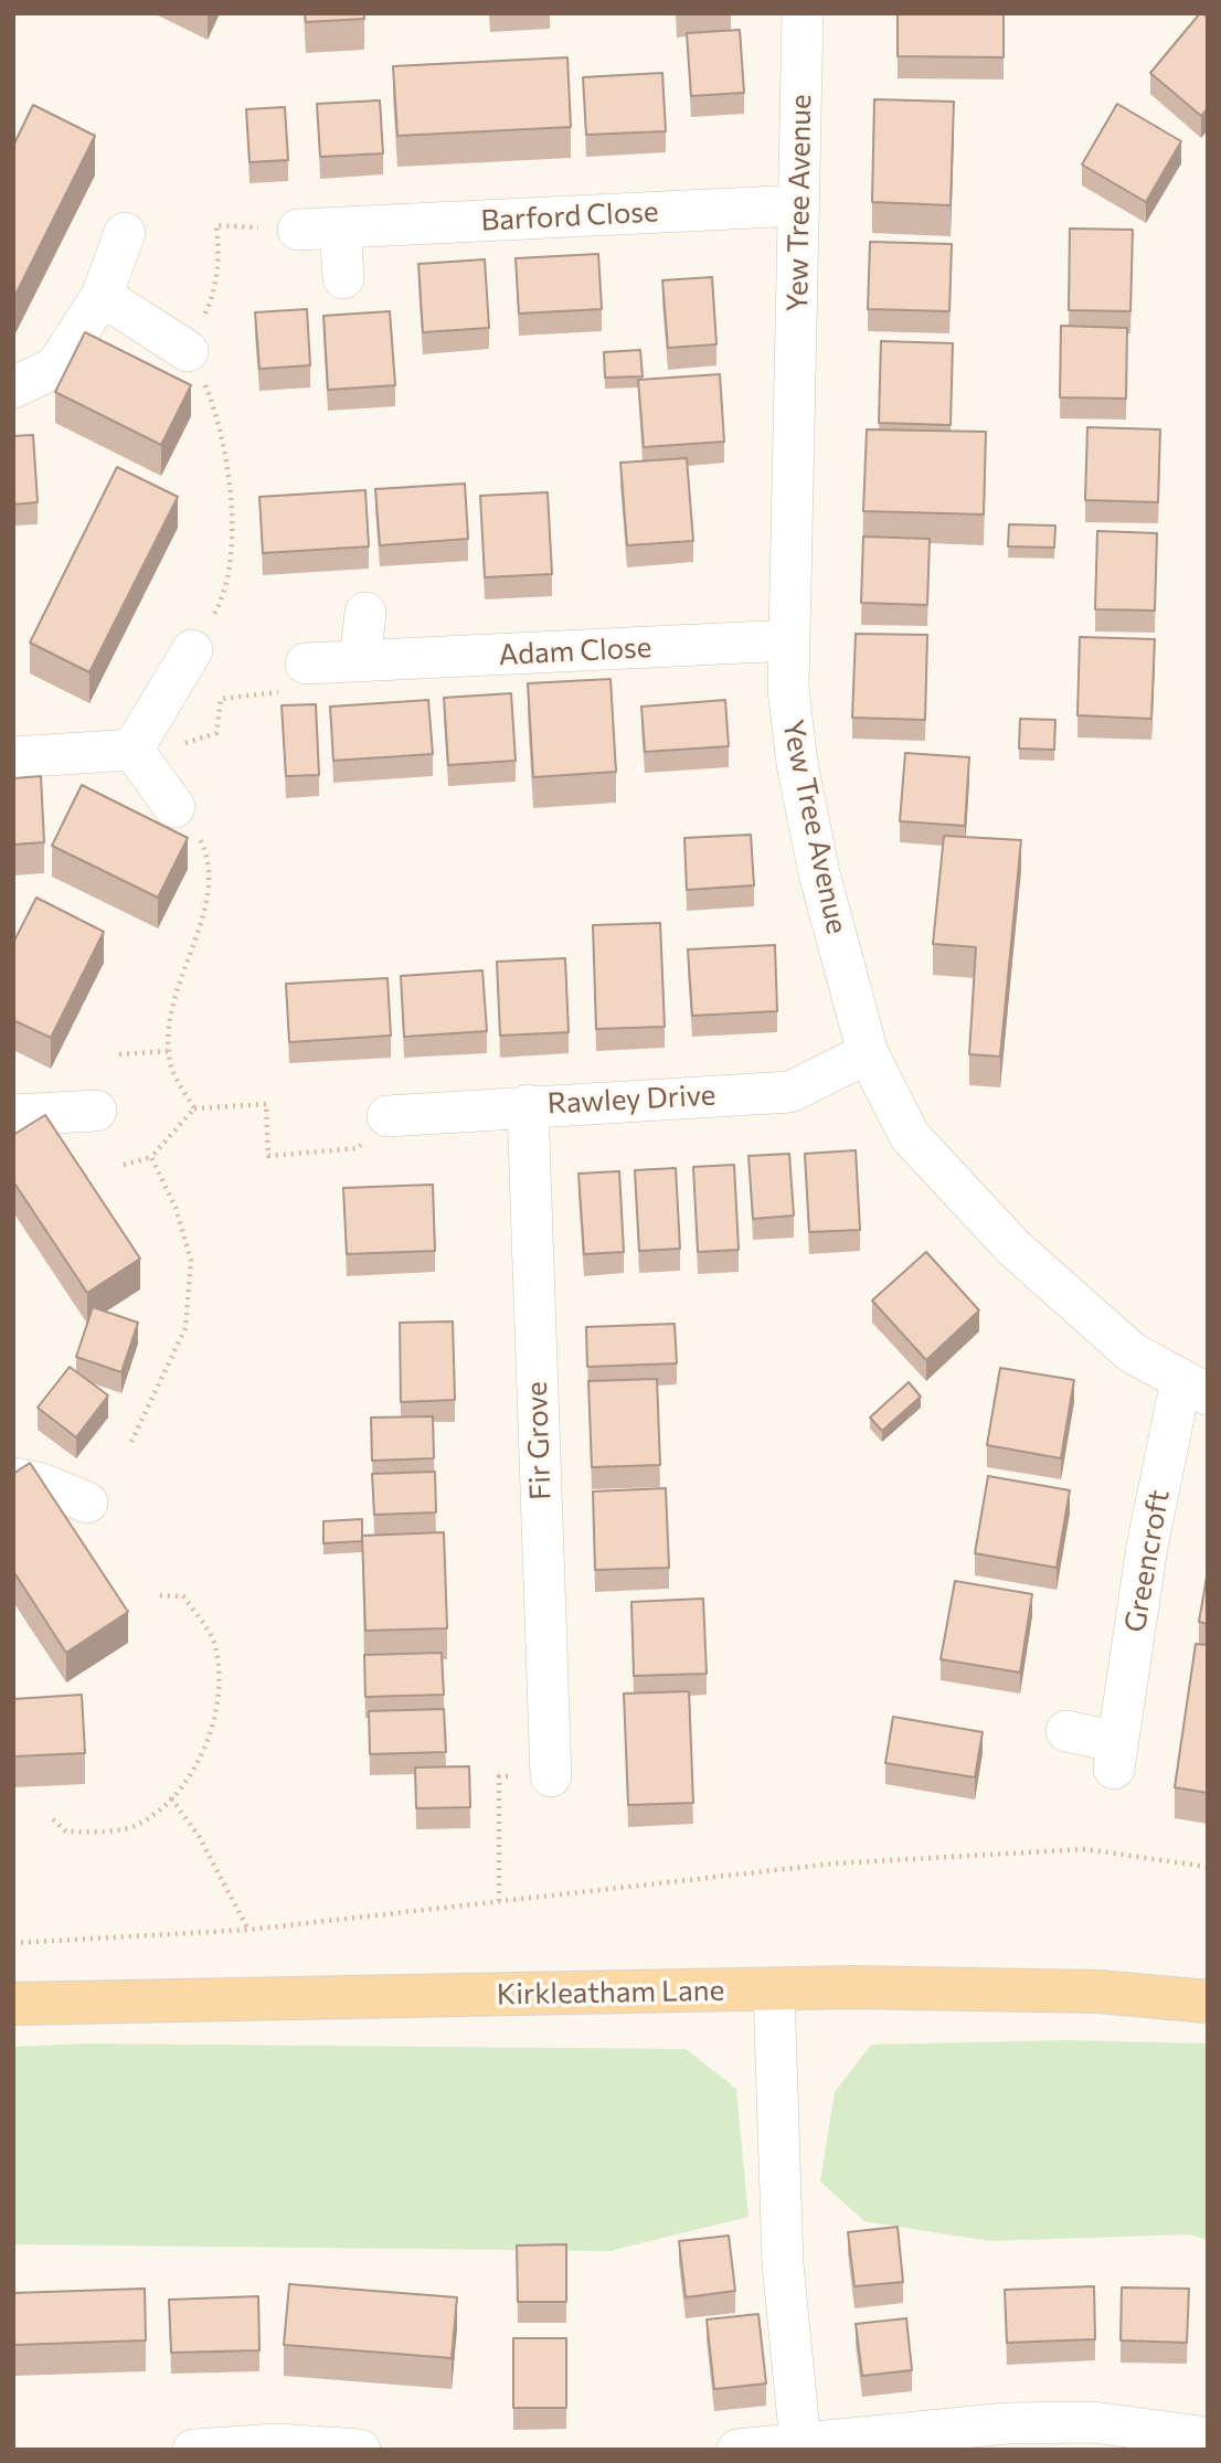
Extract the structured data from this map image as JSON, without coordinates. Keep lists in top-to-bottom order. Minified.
{"streets":{"main road":["Kirkleatham Lane"],"street":["Yew Tree Avenue","Barford Close","Adam Close","Rawley Drive","Fir Grove","Greencroft"]},"crossings":[["Yew Tree Avenue","Barford Close"],["Yew Tree Avenue","Adam Close"],["Yew Tree Avenue","Rawley Drive"],["Yew Tree Avenue","Greencroft"],["Rawley Drive","Fir Grove"]]}
